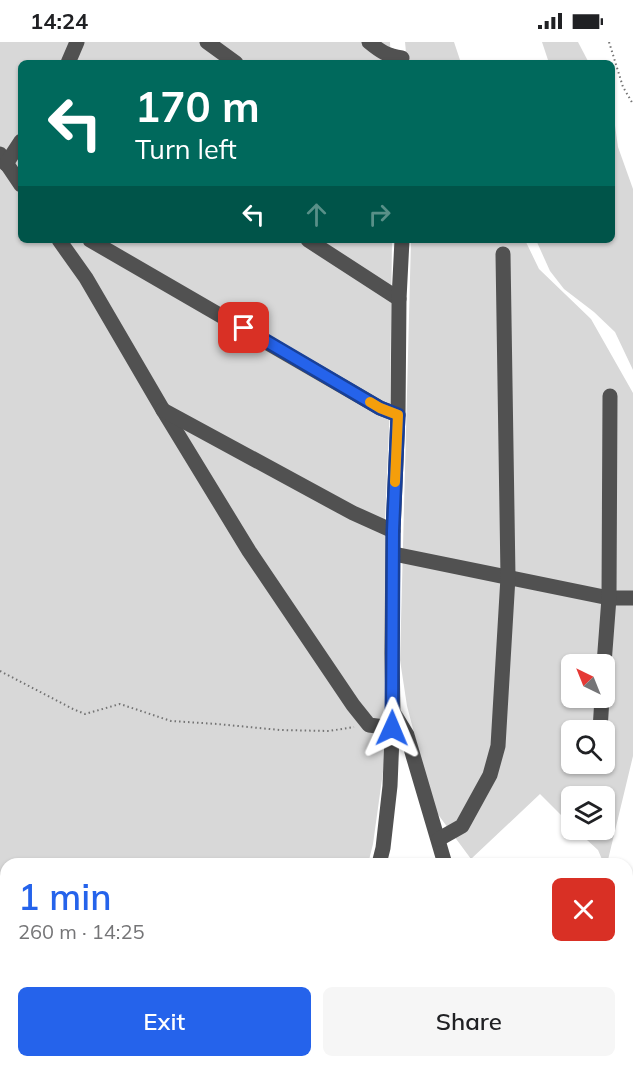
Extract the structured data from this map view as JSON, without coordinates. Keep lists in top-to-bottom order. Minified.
{"north":"top left","page":{"status":"14:24","turn":["170 m","Turn left"],"heading":["1 min","260 m · 14:25"],"buttons":["Exit","Share"]}}
